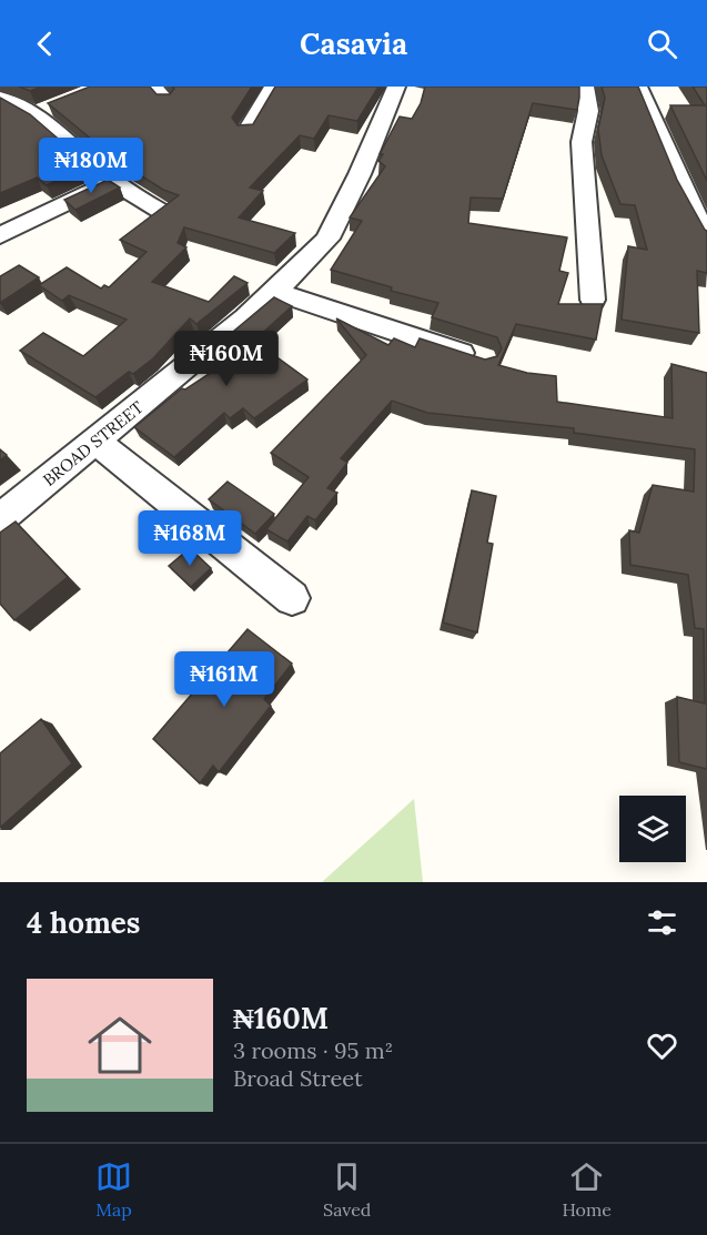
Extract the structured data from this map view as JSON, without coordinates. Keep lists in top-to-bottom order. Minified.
{"streets":{"street":["BROAD STREET"]},"page":{"header":"Casavia","price":["₦180M","₦160M","₦168M","₦161M"],"heading":"4 homes","list":[{"name":"₦160M","note":"3 rooms · 95 m² · Broad Street"}],"tabs":["Map","Saved","Home"]}}
